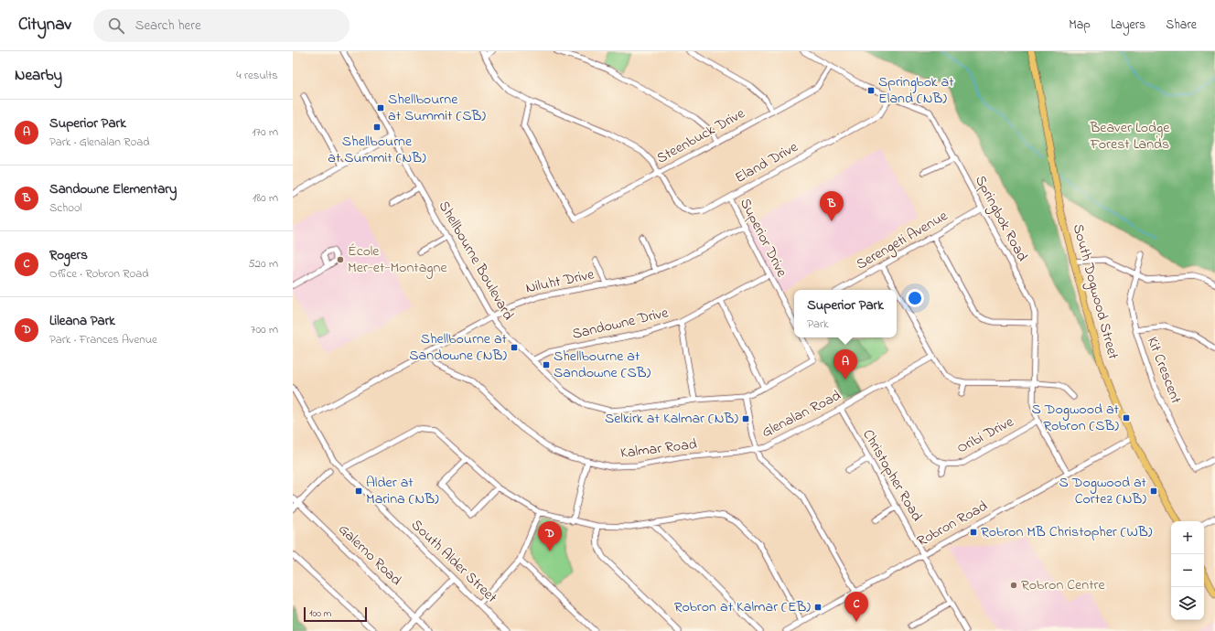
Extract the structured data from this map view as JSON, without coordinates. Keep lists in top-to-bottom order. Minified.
{"streets":{"main road":["South Dogwood Street"],"street":["Steenbuck Drive","Eland Drive","Springbok Road","Superior Drive","Serengeti Avenue","Shellbourne Boulevard","Niluht Drive","Sandowne Drive","Kit Crescent","Glenalan Road","Oribi Drive","Kalmar Road","Christopher Road","Robron Road","Galerno Road","South Alder Street"]},"crossings":[["Steenbuck Drive","Eland Drive"],["Steenbuck Drive","Springbok Road"],["Eland Drive","Springbok Road"],["Eland Drive","Superior Drive"],["Springbok Road","Serengeti Avenue"],["Springbok Road","Oribi Drive"],["Springbok Road","Robron Road"],["Superior Drive","Niluht Drive"],["Superior Drive","Sandowne Drive"],["Shellbourne Boulevard","Niluht Drive"],["Shellbourne Boulevard","Sandowne Drive"],["Niluht Drive","Kalmar Road"],["Niluht Drive","South Alder Street"],["South Dogwood Street","Robron Road"],["Glenalan Road","Oribi Drive"],["Glenalan Road","Kalmar Road"],["Glenalan Road","Christopher Road"],["Christopher Road","Robron Road"]],"parks":["Beaver Lodge Forest Lands"],"places":{"transit":["Springbok at Eland (NB)","Shellbourne at Summit (SB)","Shellbourne at Summit (NB)","Shellbourne at Sandowne (NB)","Shellbourne at Sandowne (SB)","S Dogwood at Robron (SB)","Selkirk at Kalmar (NB)","Alder at Marina (NB)","S Dogwood at Cortez (NB)","Robron MB Christopher (WB)","Robron at Kalmar (EB)"],"other":["École Mer-et-Montagne","Robron Centre"]},"scale_bar":"100 m","page":{"header":"Citynav","search":"Search here","nav":["Map","Layers","Share"],"heading":["Nearby","4 results"],"list":[{"mark":"A","name":"Superior Park","note":"Park · Glenalan Road","value":"170 m"},{"mark":"B","name":"Sandowne Elementary","note":"School","value":"180 m"},{"mark":"C","name":"Rogers","note":"Office · Robron Road","value":"520 m"},{"mark":"D","name":"Lileana Park","note":"Park · Frances Avenue","value":"700 m"}],"pins":["B","A","D","C"],"popup":["Superior Park","Park"],"map_buttons":["+","−"],"scale":"100 m"}}
